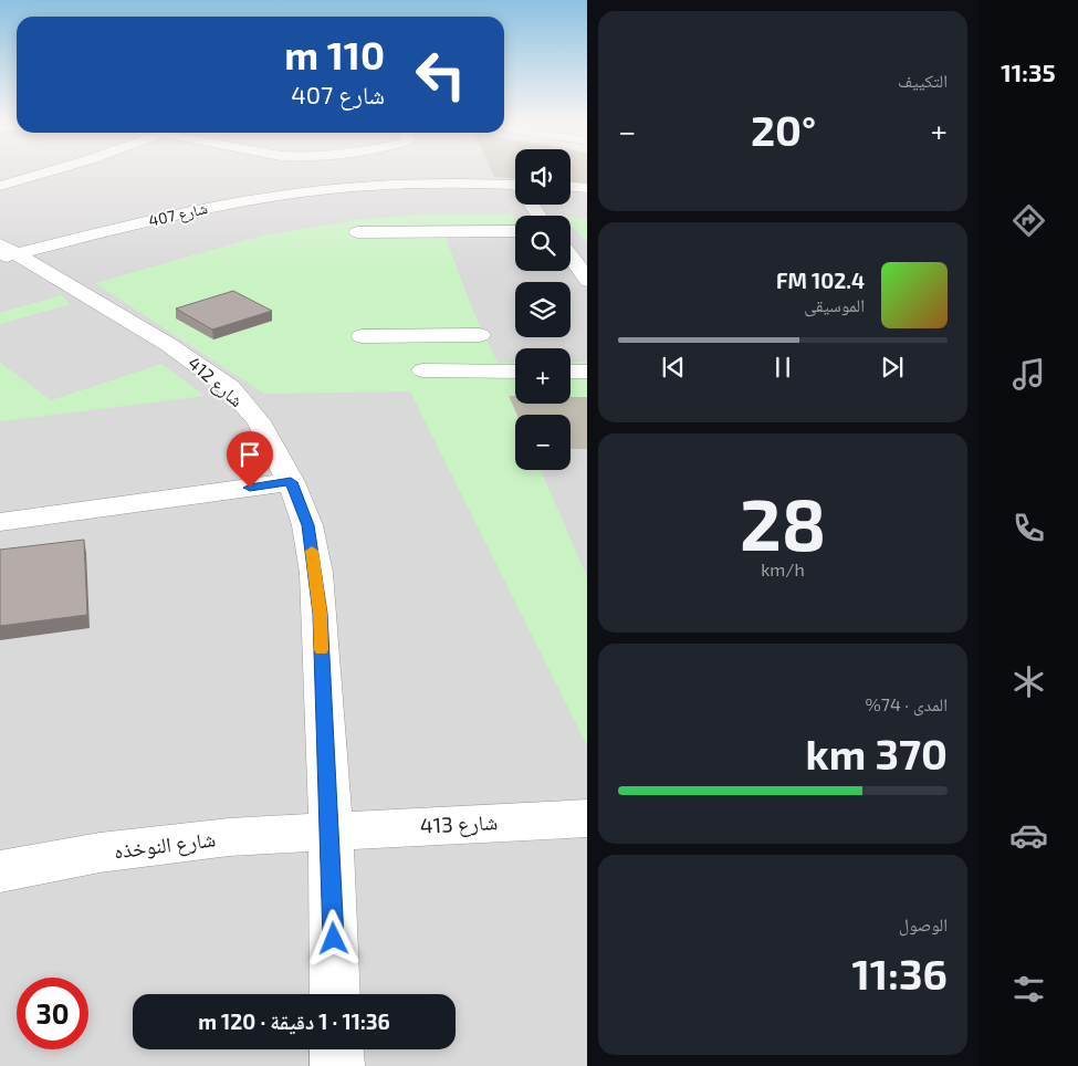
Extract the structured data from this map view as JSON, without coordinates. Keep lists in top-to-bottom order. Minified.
{"streets":{"street":["شارع 407","شارع 412","شارع 413","شارع النوخذه"]},"crossings":[["شارع 407","شارع 412"],["شارع 412","شارع 413"],["شارع 412","شارع النوخذه"],["شارع 413","شارع النوخذه"]],"page":{"tabs":"11:35","tile":["التكييف",["28","km/h"],["المدى · 74%","370 km"],["الوصول","11:36"]],"turn":["110 m","شارع 407"],"heat":["−","20°","+"],"map_buttons":["+","−"],"song":["102.4 FM","الموسيقى"],"limit":"30","trip":"11:36 · 1 دقيقة · 120 m"}}
